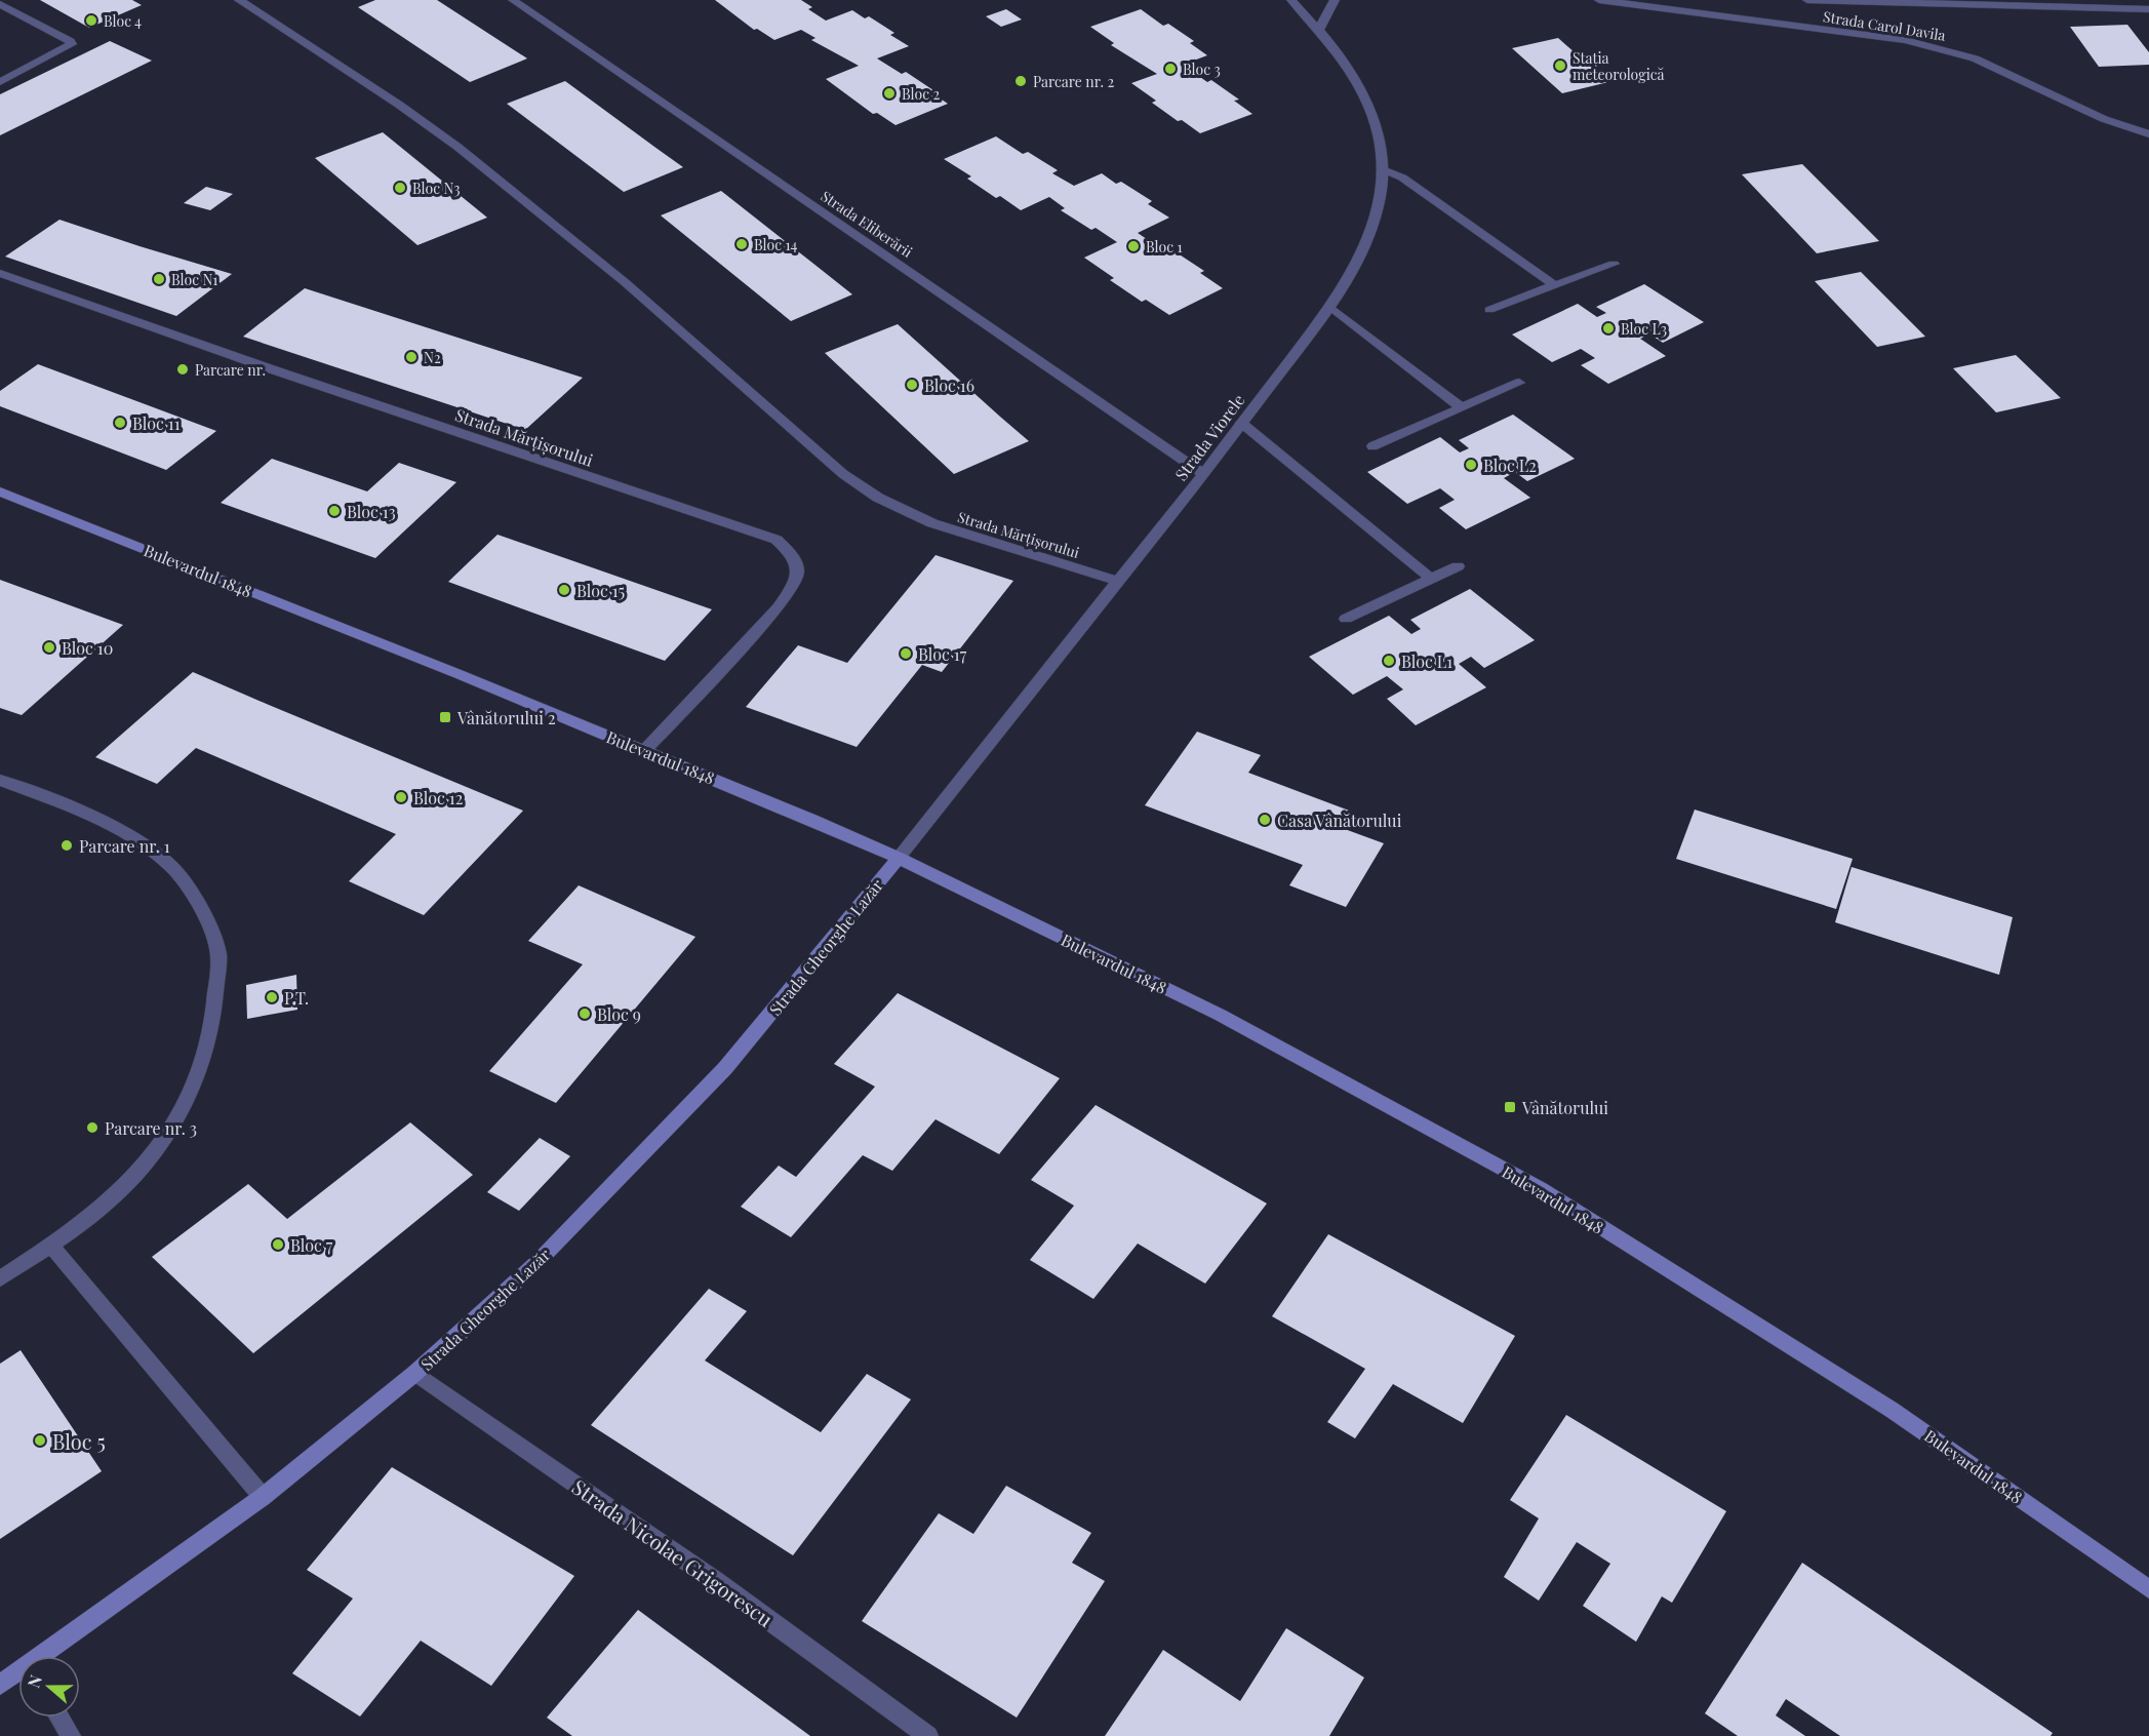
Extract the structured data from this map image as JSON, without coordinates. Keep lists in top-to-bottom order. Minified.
{"streets":{"street":["Strada Carol Davila","Strada Eliberării","Strada Mărțișorului","Strada Viorele","Bulevardul 1848","Strada Gheorghe Lazăr","Strada Nicolae Grigorescu"]},"crossings":[["Strada Eliberării","Strada Viorele"],["Strada Mărțișorului","Strada Viorele"],["Strada Mărțișorului","Bulevardul 1848"],["Strada Viorele","Bulevardul 1848"],["Strada Viorele","Strada Gheorghe Lazăr"],["Bulevardul 1848","Strada Gheorghe Lazăr"],["Strada Gheorghe Lazăr","Strada Nicolae Grigorescu"]],"places":{"other":["Bloc 4","Stația meteorologică","Bloc 3","Parcare nr. 2","Bloc 2","Bloc N3","Bloc 14","Bloc 1","Bloc N1","Bloc L3","N2","Parcare nr.","Bloc 16","Bloc 11","Bloc L2","Bloc 13","Bloc 15","Bloc 10","Bloc 17","Bloc L1","Bloc 12","Casa Vânătorului","Parcare nr. 1","P.T.","Bloc 9","Parcare nr. 3","Bloc 7","Bloc 5"],"transit":["Vânătorului 2","Vânătorului"]},"north":"left"}
